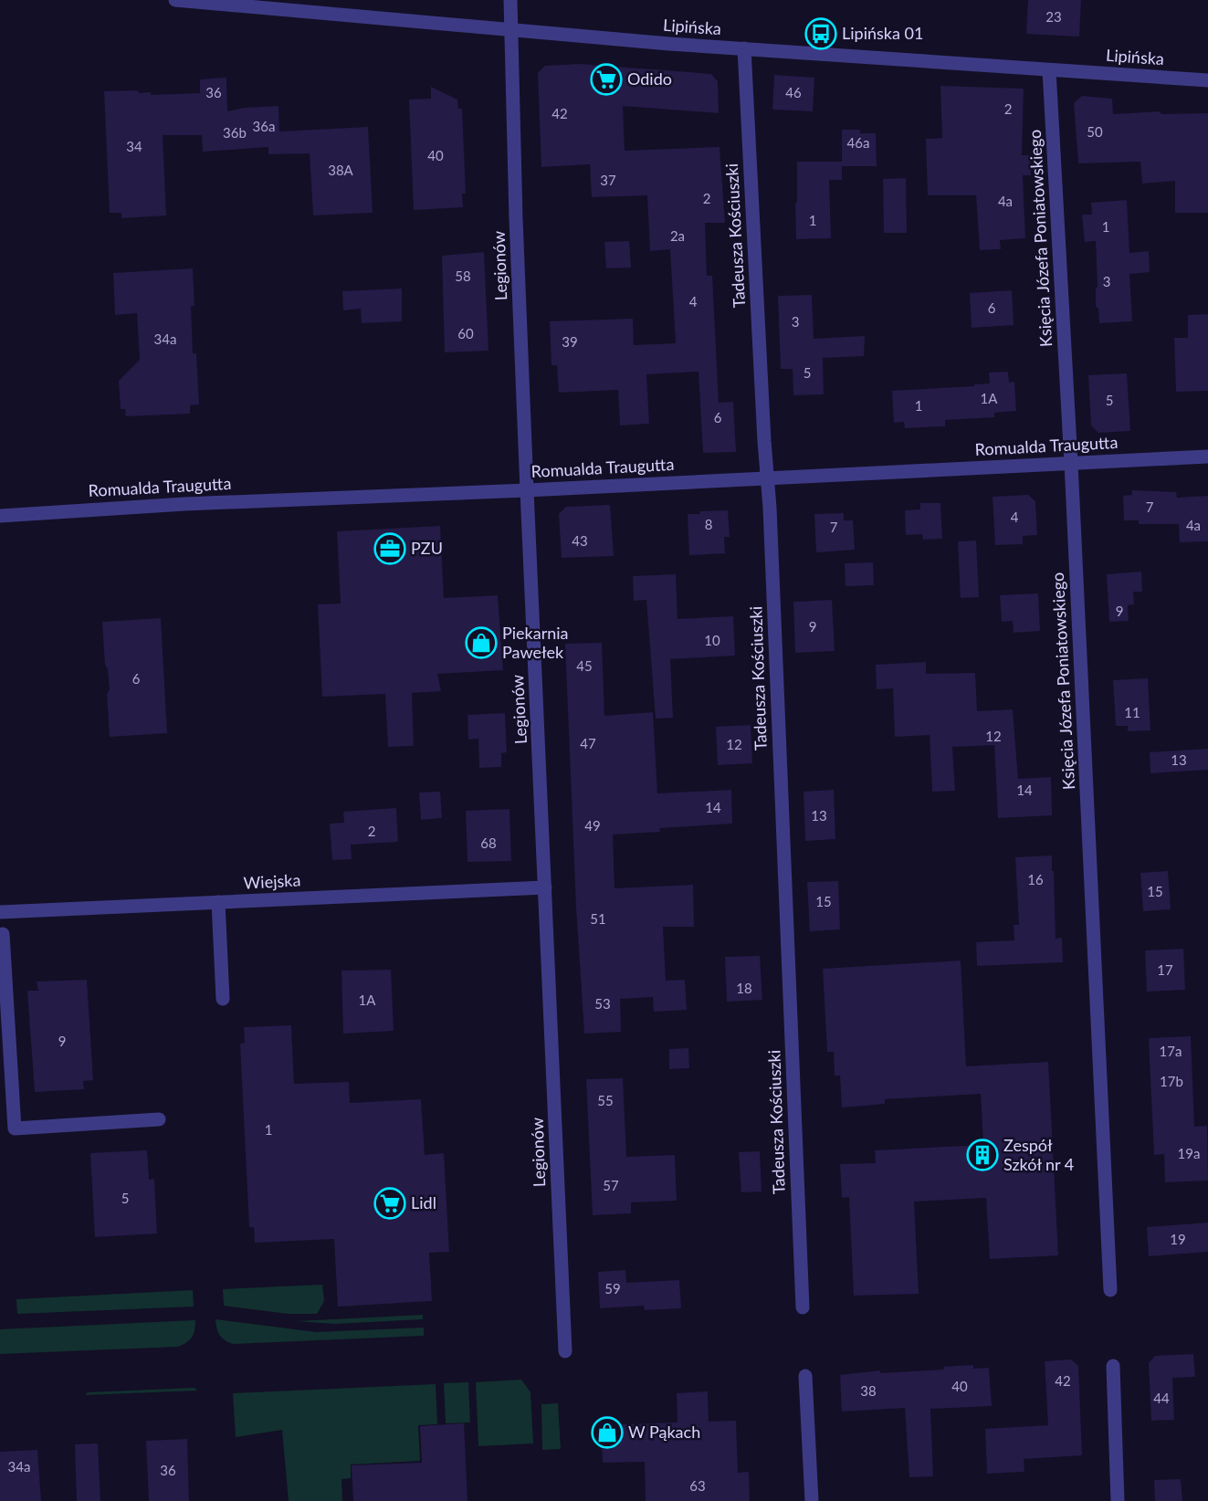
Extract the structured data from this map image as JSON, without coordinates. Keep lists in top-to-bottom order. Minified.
{"streets":{"street":["Lipińska","Tadeusza Kościuszki","Księcia Józefa Poniatowskiego","Legionów","Romualda Traugutta","Wiejska"]},"crossings":[["Lipińska","Tadeusza Kościuszki"],["Lipińska","Księcia Józefa Poniatowskiego"],["Lipińska","Legionów"],["Tadeusza Kościuszki","Romualda Traugutta"],["Księcia Józefa Poniatowskiego","Romualda Traugutta"],["Legionów","Romualda Traugutta"],["Legionów","Wiejska"]],"places":{"bus stop":["Lipińska 01"],"supermarket":["Odido","Lidl"],"office":["PZU"],"shop":["Piekarnia Pawełek","W Pąkach"],"building":["Zespół Szkół nr 4"]},"house_numbers":["23","36","46","2","42","36a","50","36b","46a","34","40","38A","37","2","4a","1","1","2a","58","3","4","6","3","60","34a","39","5","1A","5","1","6","7","4","8","4a","7","43","9","9","10","45","6","11","12","47","12","13","14","14","13","49","2","68","16","15","15","51","17","18","1A","53","9","17a","17b","55","1","19a","57","5","19","59","42","40","38","44","34a","36","63"]}
